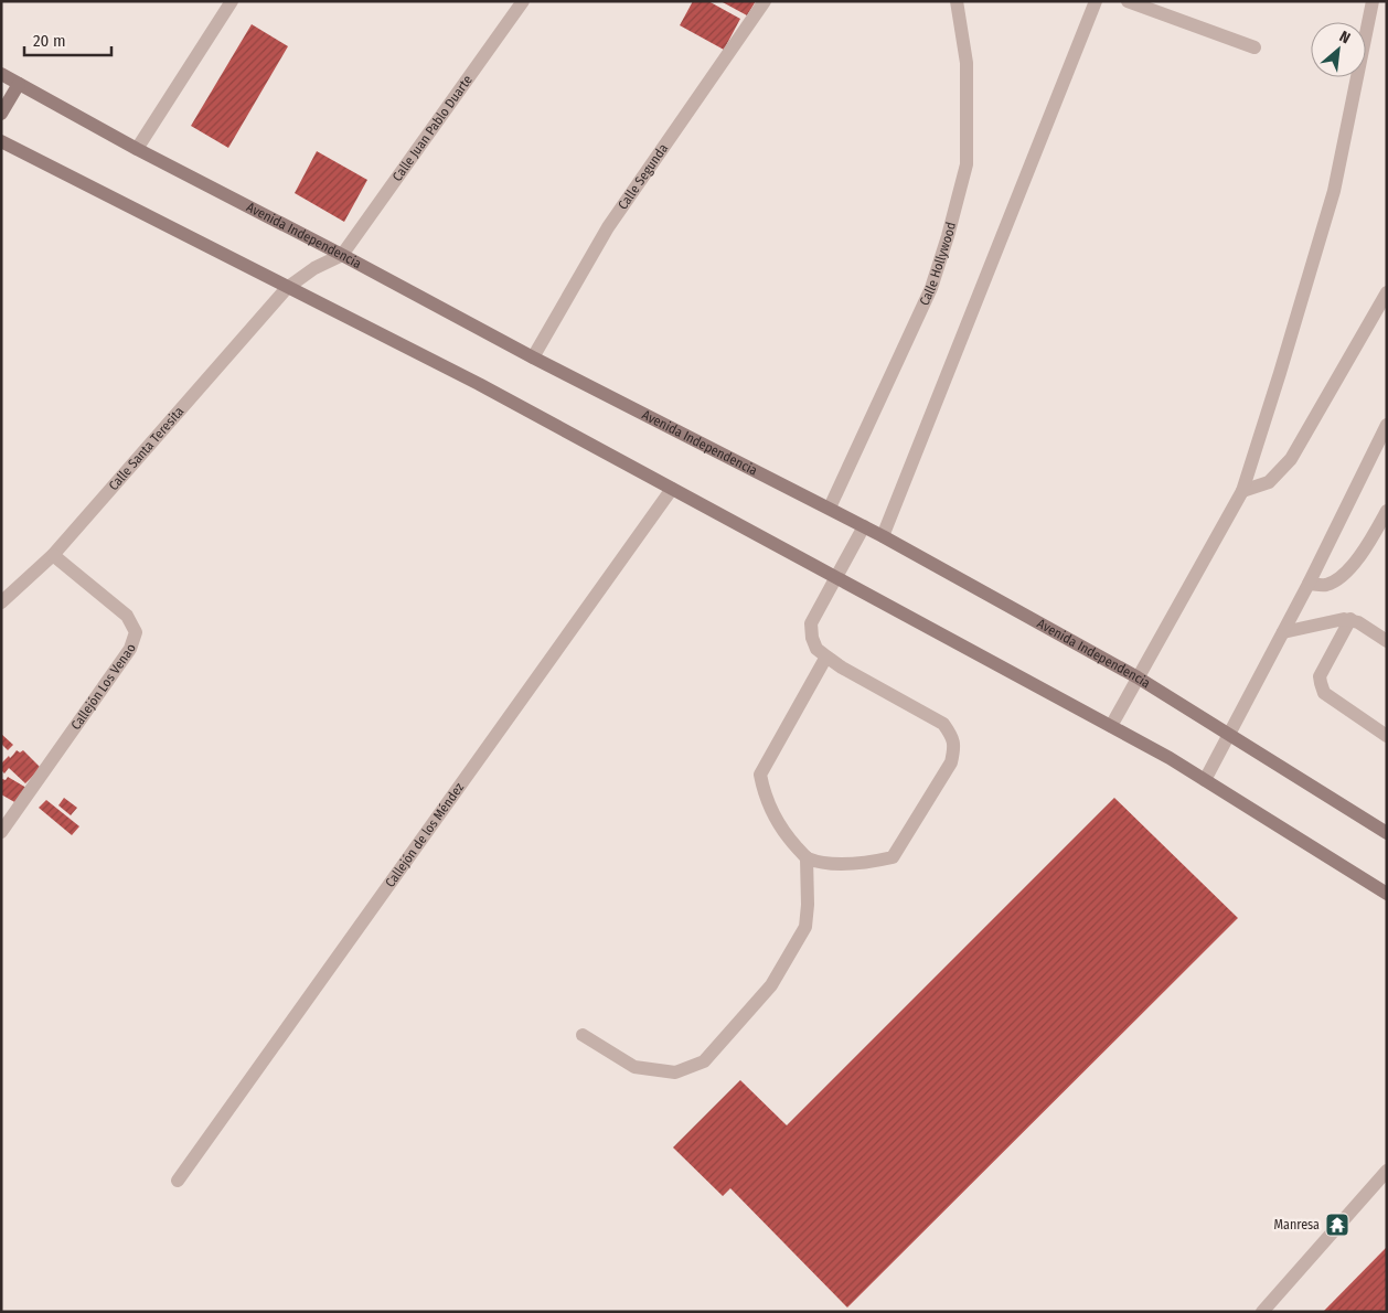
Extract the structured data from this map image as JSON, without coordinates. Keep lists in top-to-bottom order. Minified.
{"streets":{"street":["Calle Juan Pablo Duarte","Calle Segunda","Avenida Independencia","Calle Hollywood","Calle Santa Teresita","Callejón Los Venao","Callejón de los Méndez"]},"crossings":[["Calle Juan Pablo Duarte","Avenida Independencia"],["Calle Juan Pablo Duarte","Calle Santa Teresita"],["Calle Segunda","Avenida Independencia"],["Avenida Independencia","Calle Hollywood"],["Avenida Independencia","Calle Santa Teresita"],["Calle Santa Teresita","Callejón Los Venao"]],"places":{"temple":["Manresa"]},"scale_bar":"20 m","north":"top right"}
